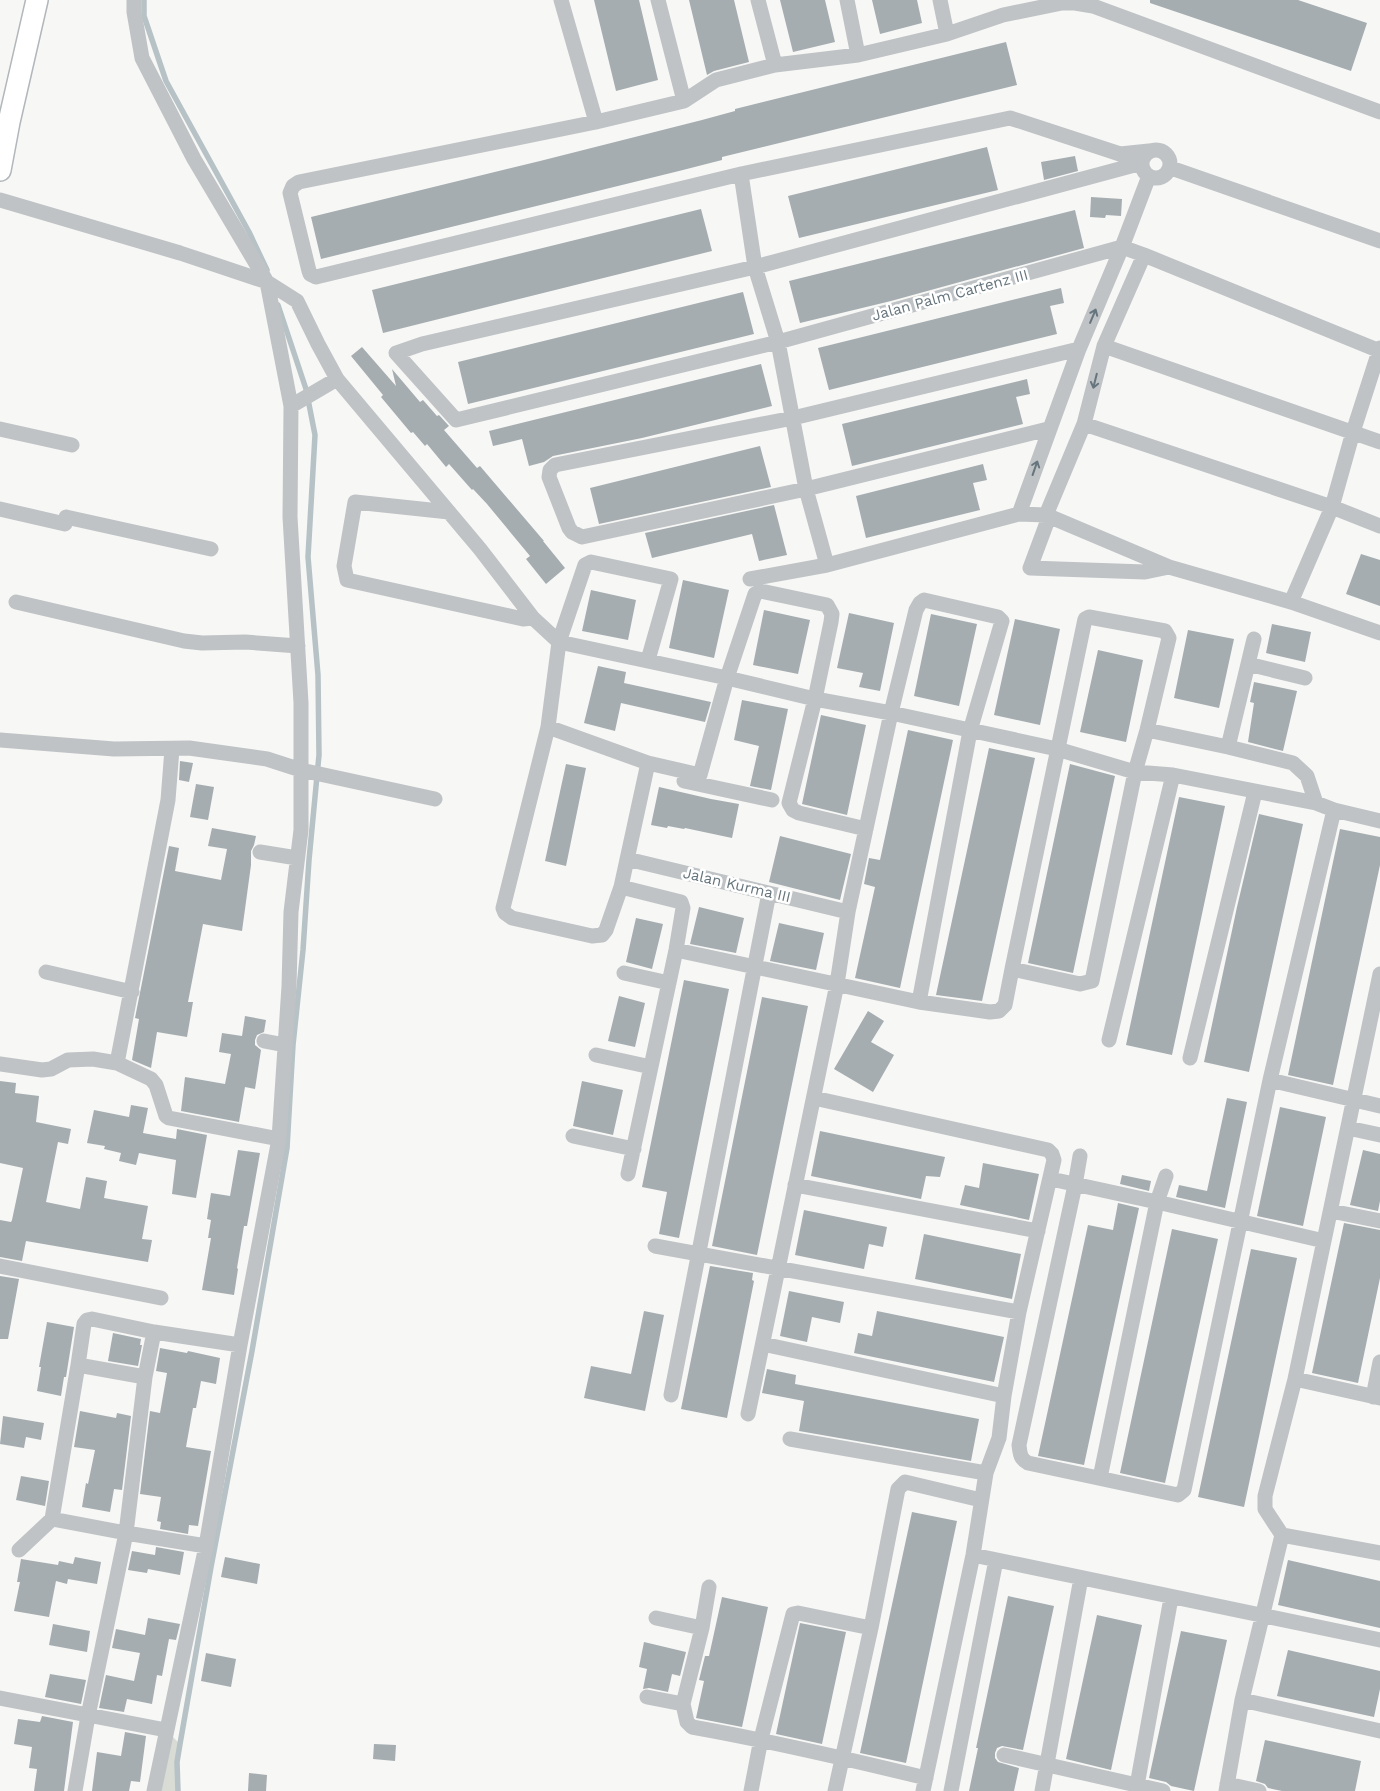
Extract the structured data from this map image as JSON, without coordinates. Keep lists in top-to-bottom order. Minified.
{"streets":{"street":["Jalan Palm Cartenz III","Jalan Kurma III"]}}
